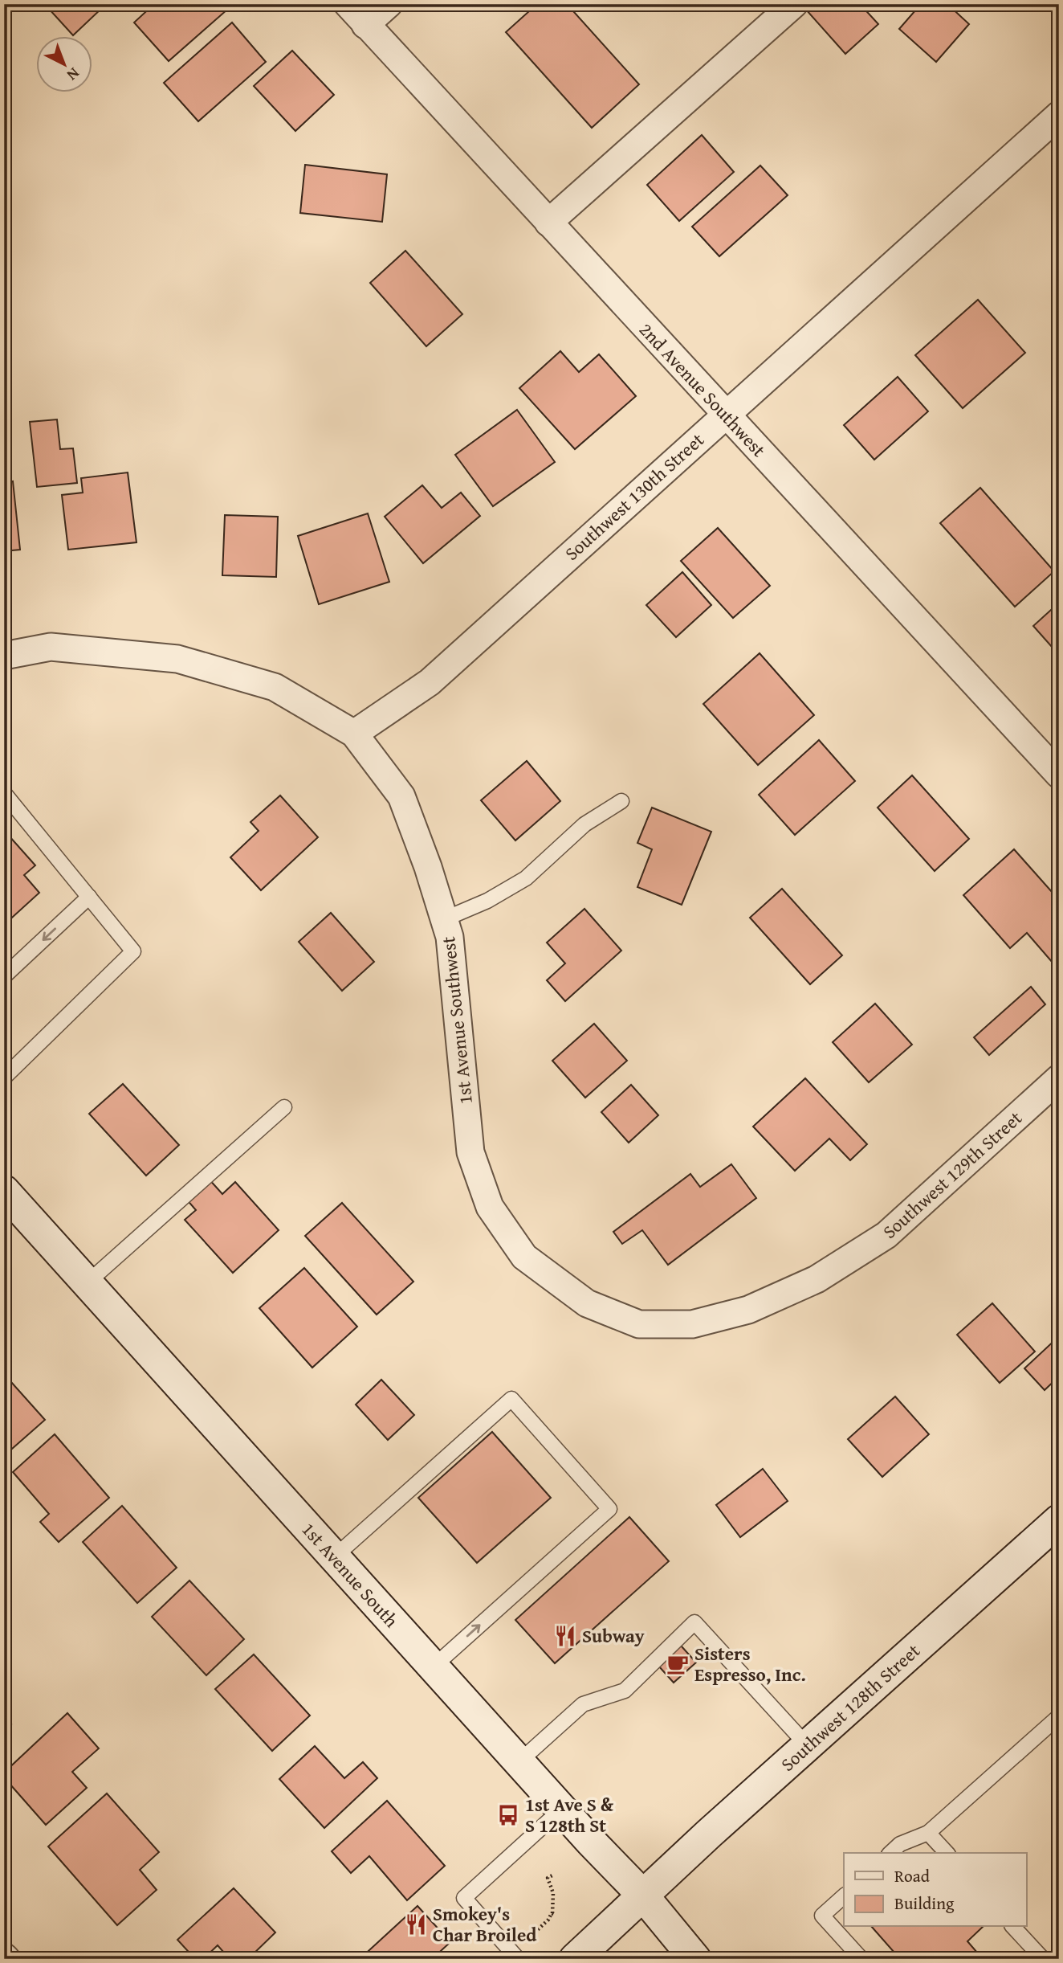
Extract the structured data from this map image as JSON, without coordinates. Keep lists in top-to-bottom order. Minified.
{"streets":{"main road":["1st Avenue South","Southwest 128th Street"],"street":["2nd Avenue Southwest","Southwest 130th Street","1st Avenue Southwest","Southwest 129th Street"]},"crossings":[["2nd Avenue Southwest","Southwest 130th Street"],["Southwest 130th Street","1st Avenue Southwest"],["1st Avenue Southwest","Southwest 129th Street"],["1st Avenue South","Southwest 128th Street"]],"places":{"restaurant":["Subway","Smokey's Char Broiled"],"cafe":["Sisters Espresso, Inc."],"bus stop":["1st Ave S & S 128th St"]},"legend":["Road","Building"],"north":"bottom right"}
